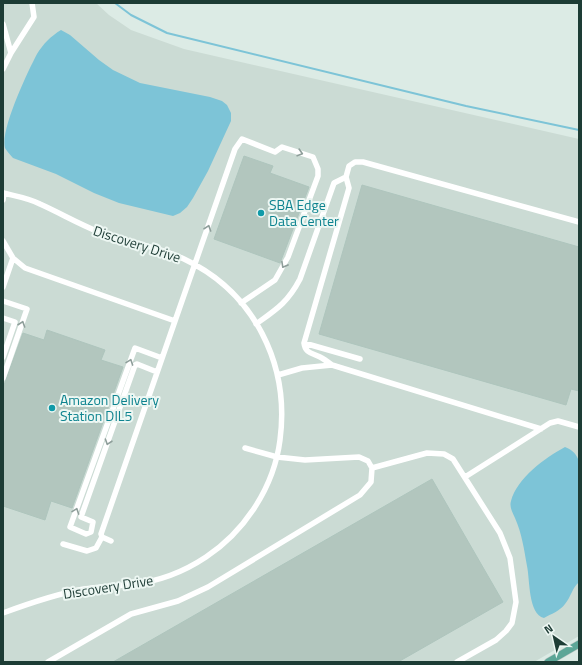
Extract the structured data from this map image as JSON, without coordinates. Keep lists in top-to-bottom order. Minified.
{"streets":{"street":["Discovery Drive"]},"places":["SBA Edge Data Center","Amazon Delivery Station DIL5"],"north":"top left"}
